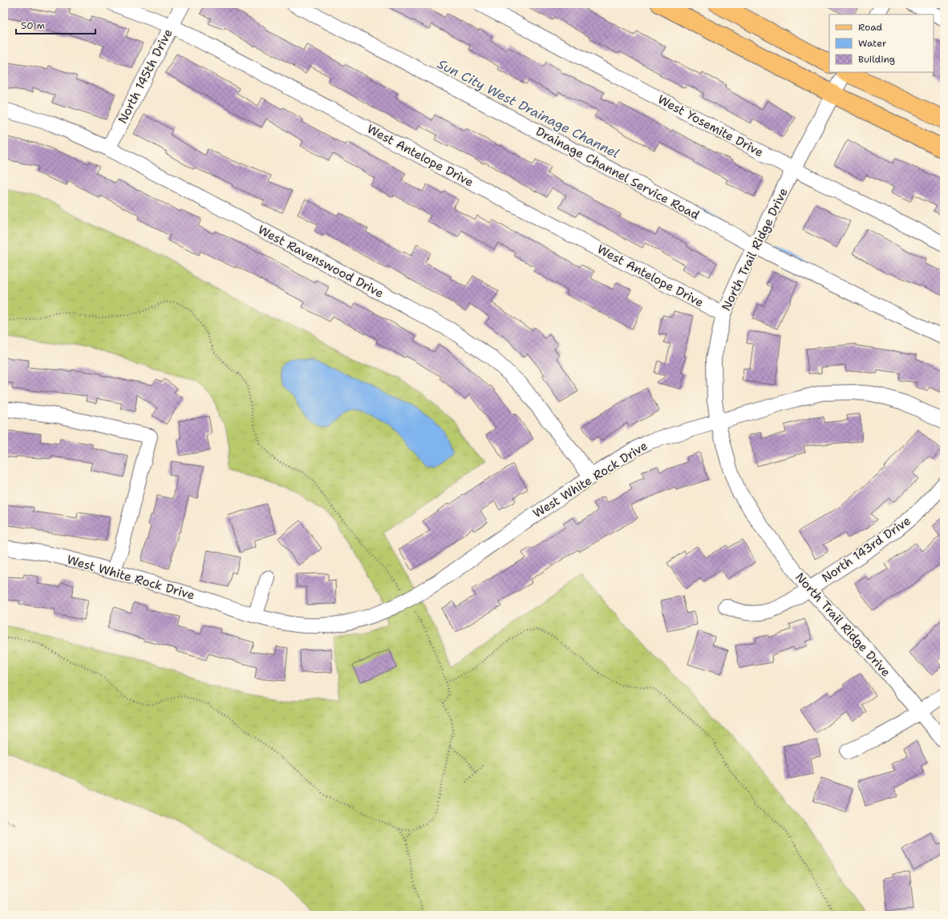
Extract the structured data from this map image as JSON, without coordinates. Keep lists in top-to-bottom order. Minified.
{"streets":{"street":["North 145th Drive","West Yosemite Drive","West Antelope Drive","Drainage Channel Service Road","North Trail Ridge Drive","West Ravenswood Drive","West White Rock Drive","North 143rd Drive"]},"crossings":[["North 145th Drive","West Antelope Drive"],["North 145th Drive","West Ravenswood Drive"],["West Yosemite Drive","North Trail Ridge Drive"],["West Antelope Drive","North Trail Ridge Drive"],["Drainage Channel Service Road","North Trail Ridge Drive"],["North Trail Ridge Drive","West White Rock Drive"],["North Trail Ridge Drive","North 143rd Drive"],["West Ravenswood Drive","West White Rock Drive"]],"water":["Sun City West Drainage Channel"],"legend":["Road","Water","Building"],"scale_bar":"50 m"}
